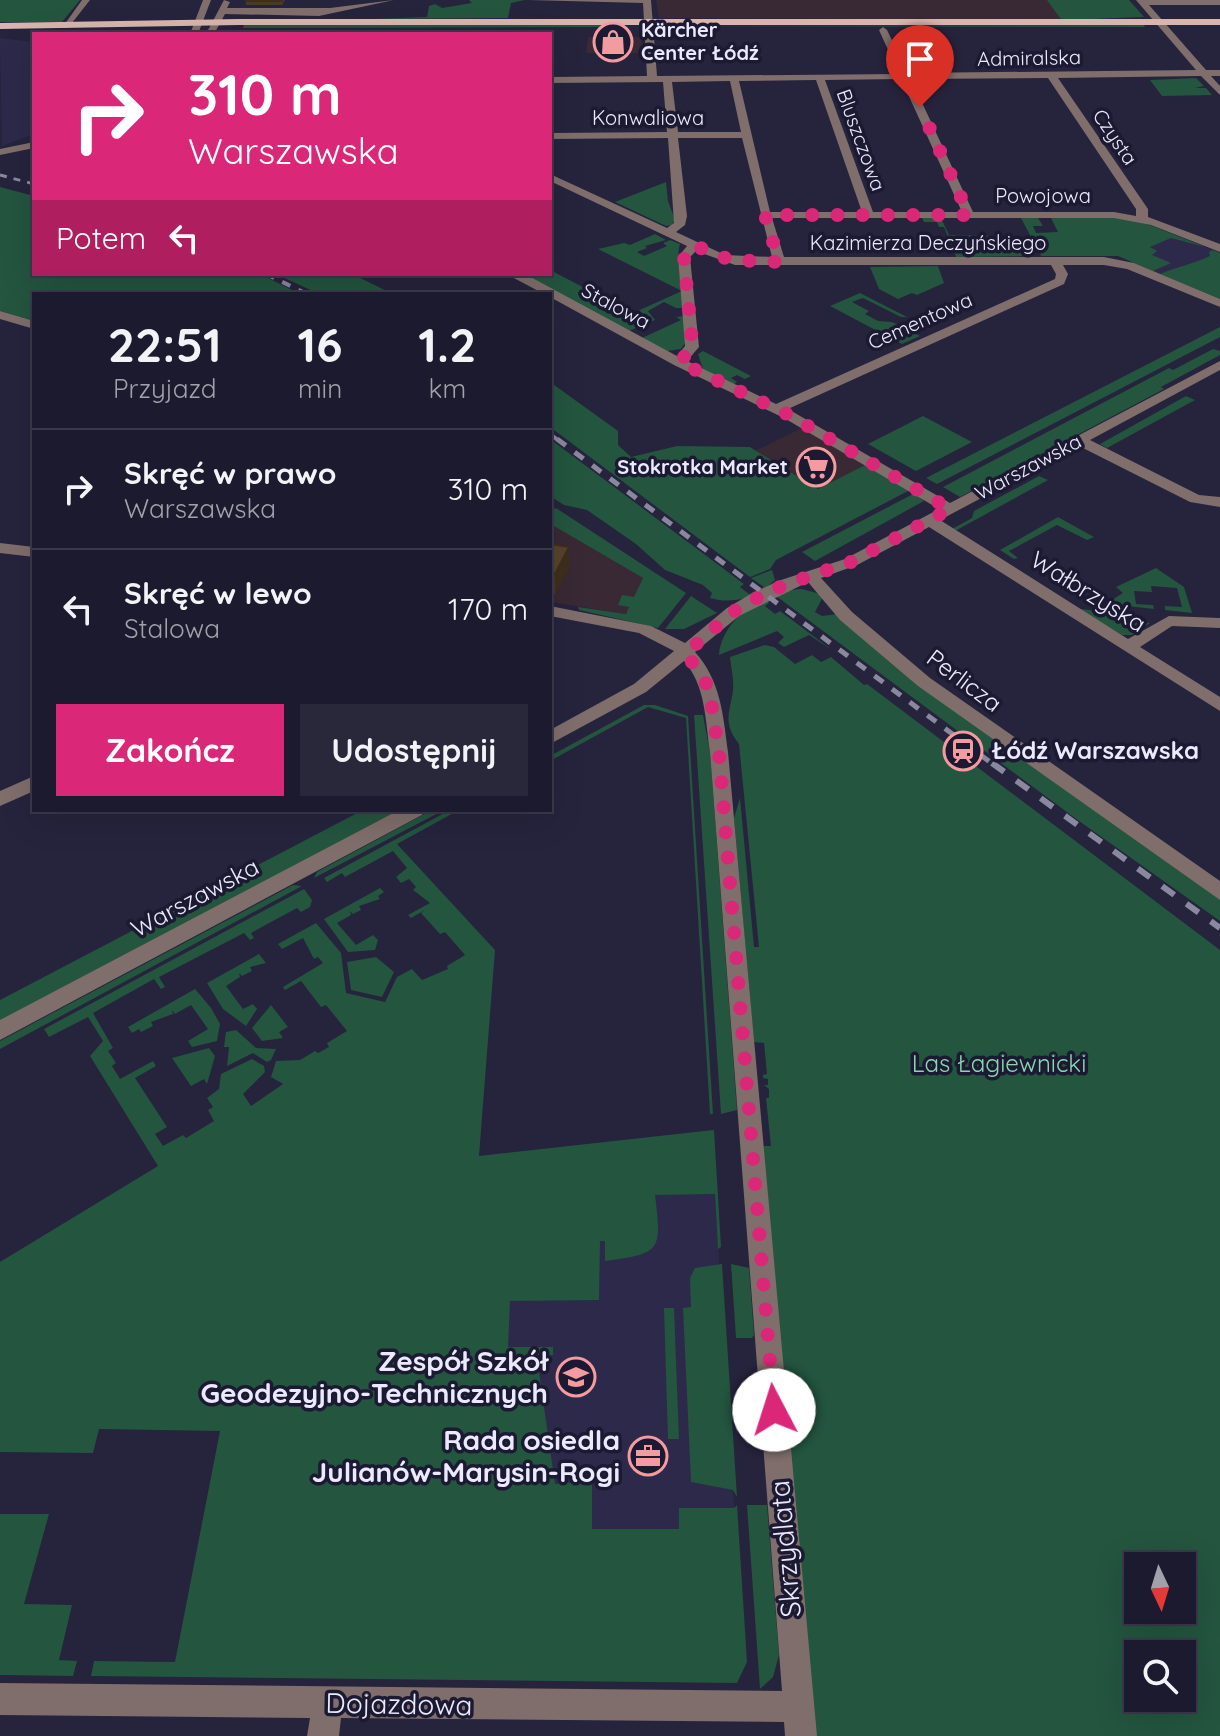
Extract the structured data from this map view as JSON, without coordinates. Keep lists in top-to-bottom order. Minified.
{"streets":{"street":["Admiralska","Konwaliowa","Czysta","Bluszczowa","Powojowa","Kazimierza Deczyńskiego","Stalowa","Cementowa","Warszawska","Wałbrzyska","Perlicza","Skrzydlata","Dojazdowa"]},"crossings":[["Admiralska","Czysta"],["Admiralska","Bluszczowa"],["Czysta","Powojowa"],["Bluszczowa","Powojowa"],["Kazimierza Deczyńskiego","Cementowa"],["Stalowa","Cementowa"],["Stalowa","Warszawska"],["Warszawska","Wałbrzyska"],["Warszawska","Perlicza"],["Warszawska","Skrzydlata"],["Skrzydlata","Dojazdowa"]],"parks":["Las Łagiewnicki"],"places":{"shop":["Kärcher Center Łódź"],"supermarket":["Stokrotka Market"],"station":["Łódź Warszawska"],"school or university":["Zespół Szkół Geodezyjno-Technicznych"],"office":["Rada osiedla Julianów-Marysin-Rogi"]},"north":"bottom","page":{"turn":["310 m","Warszawska"],"then":"Potem","eta":["22:51","Przyjazd","16","min","1.2","km"],"list":[{"name":"Skręć w prawo","note":"Warszawska","value":"310 m"},{"name":"Skręć w lewo","note":"Stalowa","value":"170 m"}],"buttons":["Zakończ","Udostępnij"]}}
